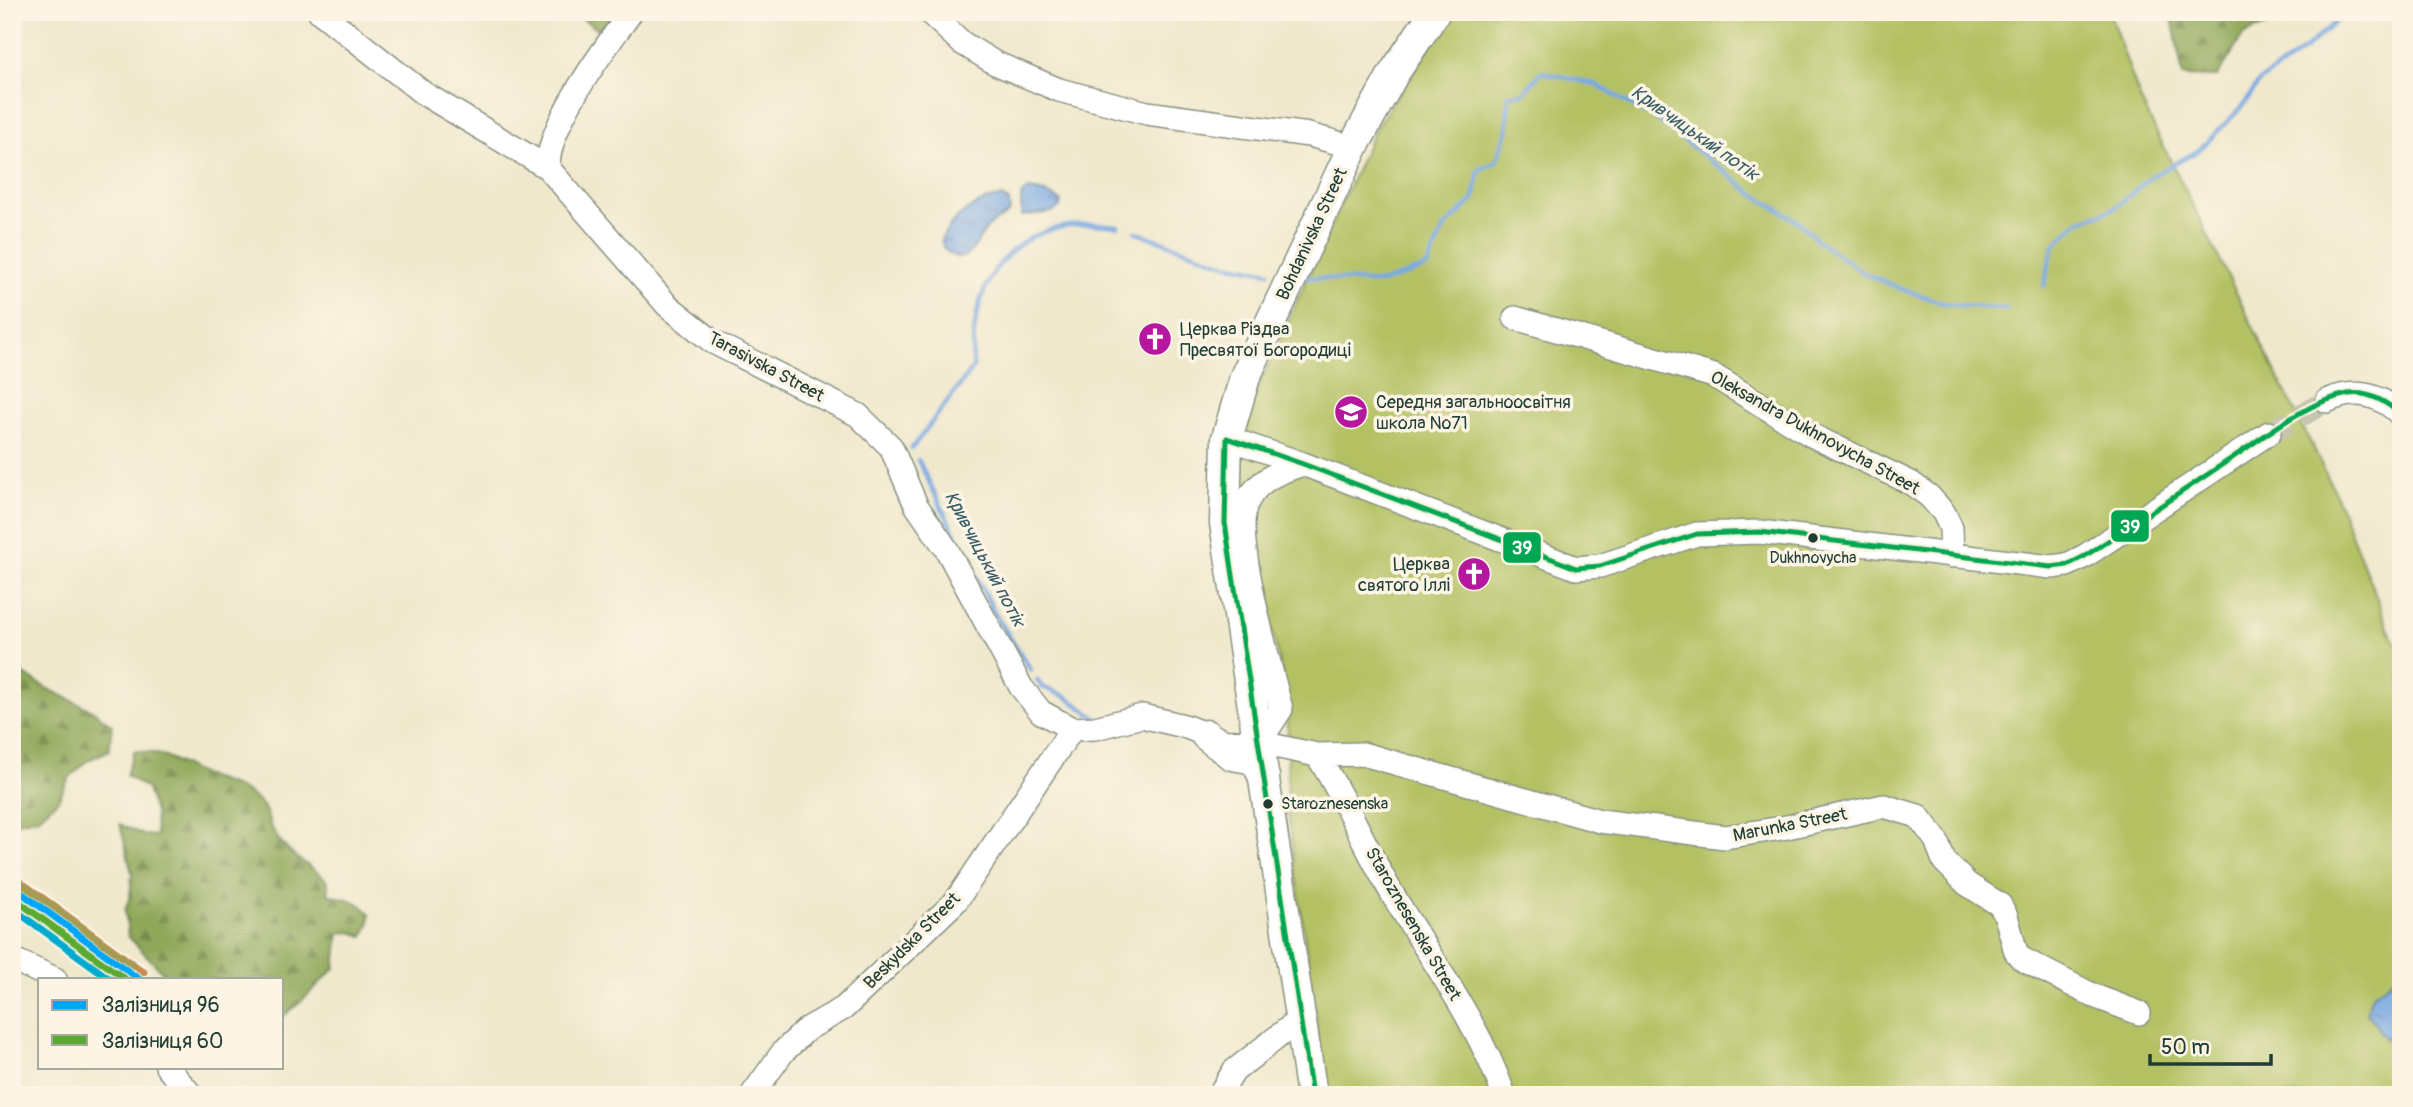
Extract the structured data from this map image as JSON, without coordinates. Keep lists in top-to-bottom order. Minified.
{"streets":{"main road":["Bohdanivska Street"],"street":["Tarasivska Street","Oleksandra Dukhnovycha Street","Marunka Street","Staroznesenska Street","Beskydska Street"]},"crossings":[["Tarasivska Street","Beskydska Street"],["Marunka Street","Staroznesenska Street"]],"water":["Кривчицький потік"],"places":{"church":["Церква Різдва Пресвятої Богородиці","Церква святого Іллі"],"school or university":["Середня загальноосвітня школа №71"],"other":["Dukhnovycha","Staroznesenska"]},"lines":["transit line 39","rail line 96","rail line 60"],"legend":["Залізниця 96","Залізниця 60"],"scale_bar":"50 m"}
